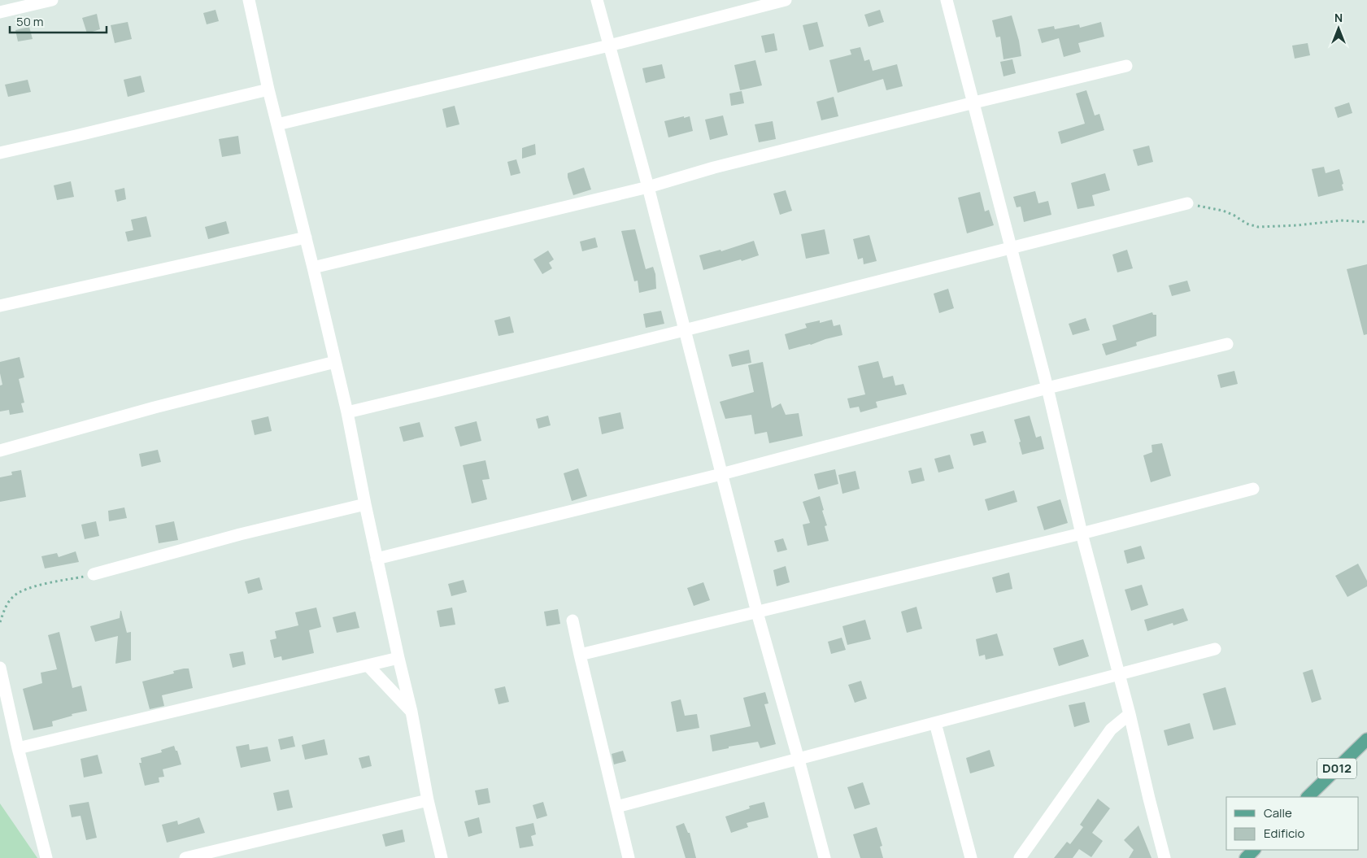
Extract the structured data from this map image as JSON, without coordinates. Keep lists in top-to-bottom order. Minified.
{"streets":{"main road":["D012"]},"legend":["Calle","Edificio"],"scale_bar":"50 m","north":"top"}
